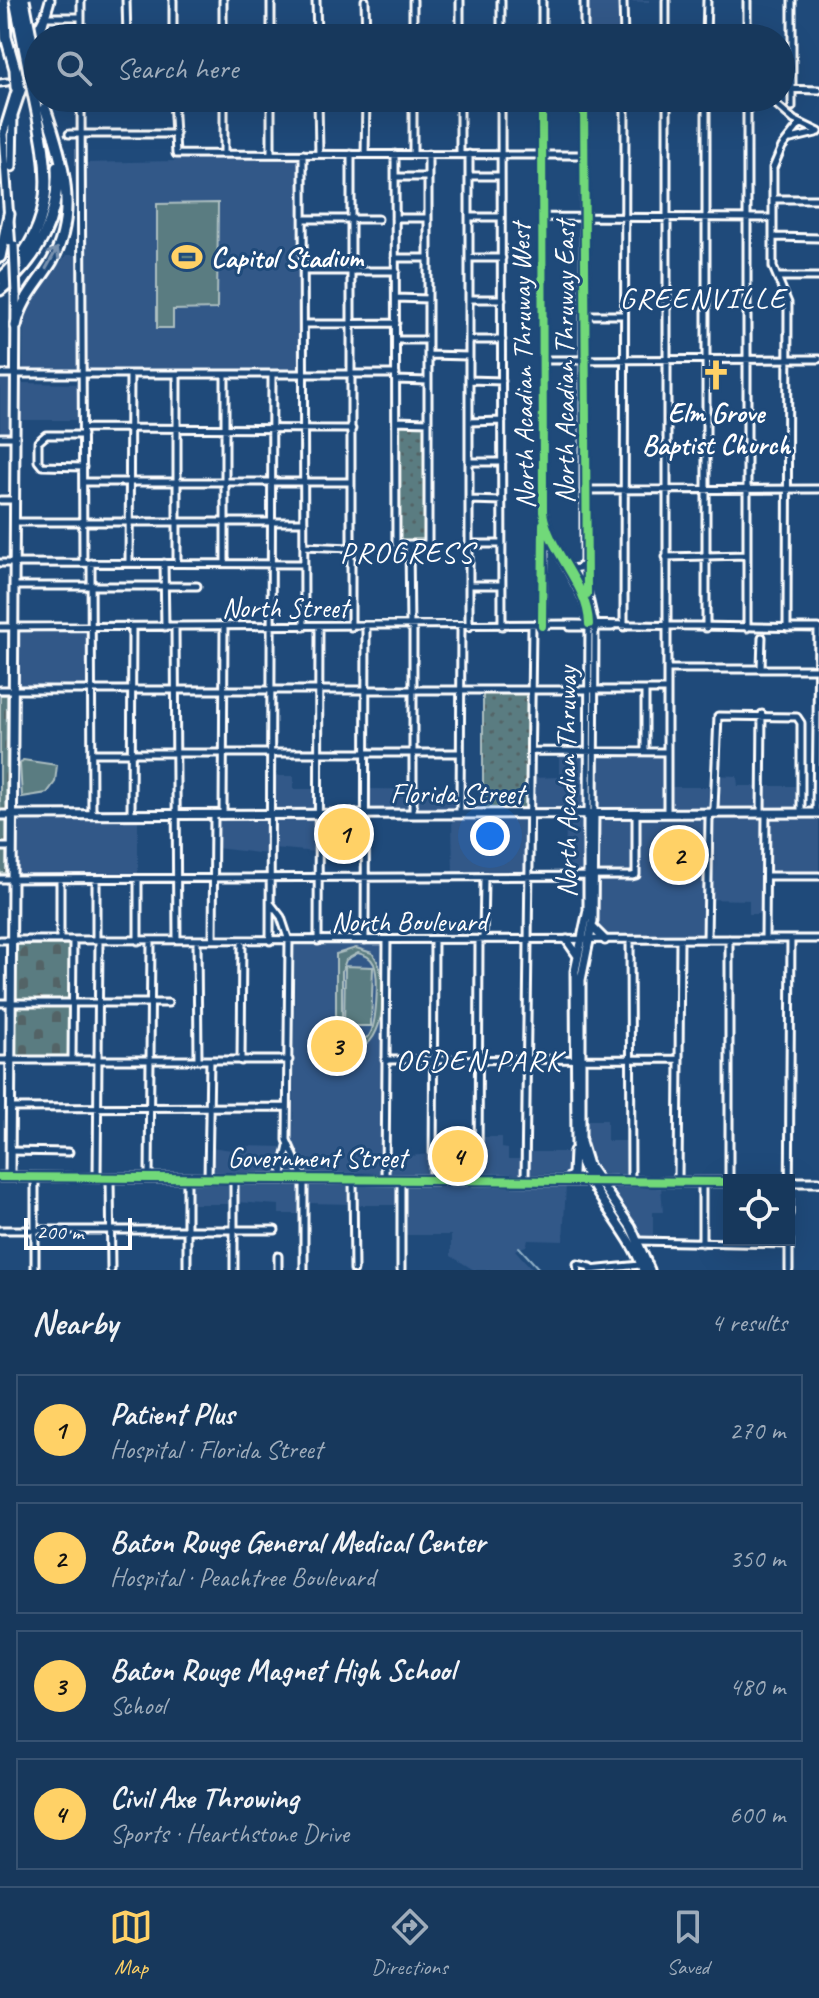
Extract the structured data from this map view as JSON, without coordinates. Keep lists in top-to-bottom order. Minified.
{"streets":{"main road":["North Acadian Thruway","Florida Street","Government Street"],"street":["North Acadian Thruway East","North Acadian Thruway West","North Street","North Boulevard"]},"crossings":[["North Acadian Thruway East","North Acadian Thruway West"],["North Acadian Thruway East","North Street"],["North Acadian Thruway East","North Acadian Thruway"],["North Acadian Thruway West","North Street"],["North Acadian Thruway West","North Acadian Thruway"],["North Street","North Acadian Thruway"],["North Acadian Thruway","Florida Street"],["North Acadian Thruway","North Boulevard"]],"districts":["GREENVILLE","PROGRESS","OGDEN PARK"],"places":{"sports":["Capitol Stadium"],"church":["Elm Grove Baptist Church"]},"scale_bar":"200 m","page":{"search":"Search here","pins":["1","2","3","4"],"scale":"200 m","heading":["Nearby","4 results"],"list":[{"mark":"1","name":"Patient Plus","note":"Hospital · Florida Street","value":"270 m"},{"mark":"2","name":"Baton Rouge General Medical Center","note":"Hospital · Peachtree Boulevard","value":"350 m"},{"mark":"3","name":"Baton Rouge Magnet High School","note":"School","value":"480 m"},{"mark":"4","name":"Civil Axe Throwing","note":"Sports · Hearthstone Drive","value":"600 m"}],"nav":["Map","Directions","Saved"]}}
